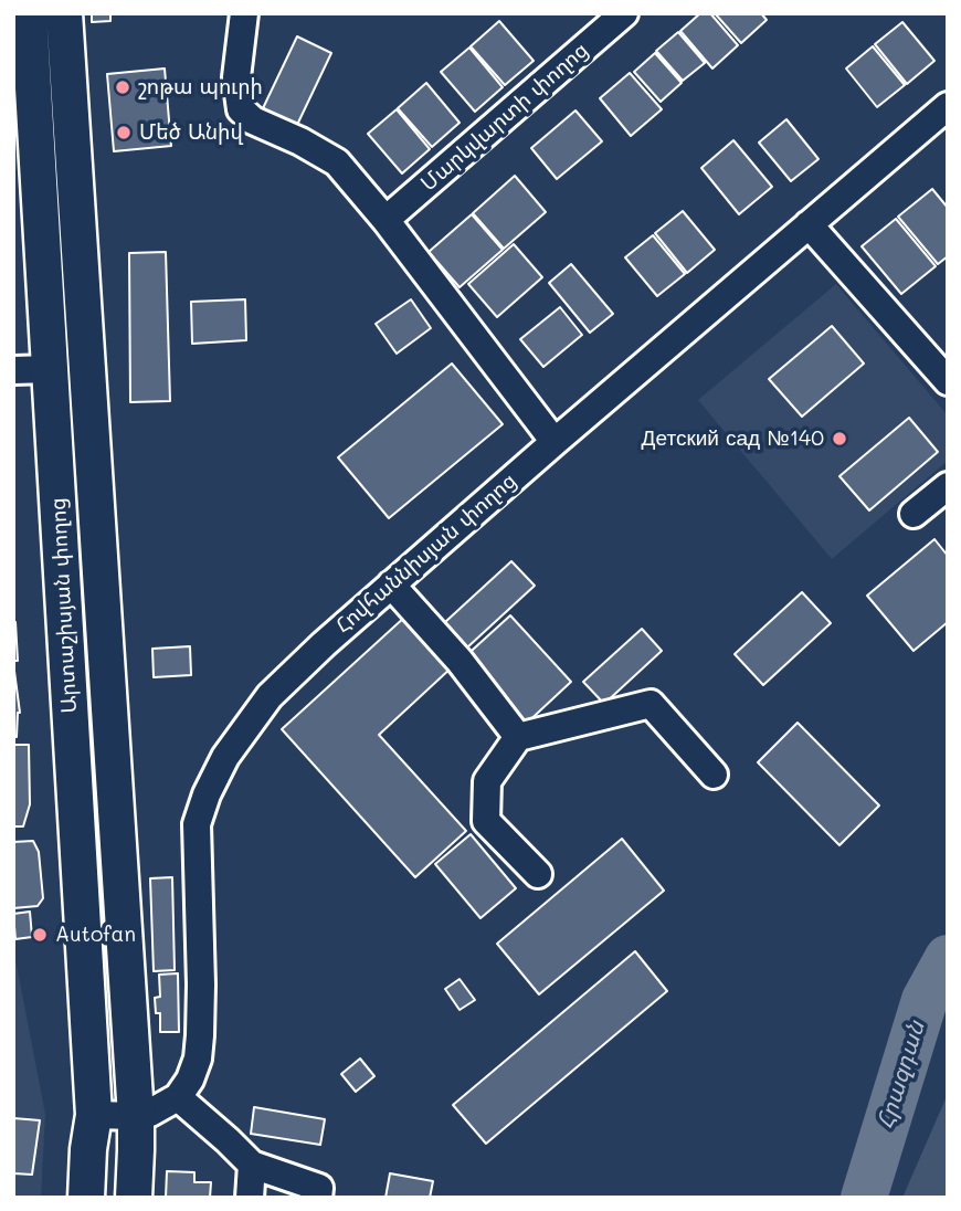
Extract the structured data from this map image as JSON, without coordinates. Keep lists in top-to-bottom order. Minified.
{"streets":{"main road":["Արտաշիսյան փողոց"],"street":["Մարկվարտի փողոց","Հովհաննիսյան փողոց"]},"water":["Հրազդան"],"places":["շոթա պուրի","Մեծ Անիվ","Детский сад №140","Autofan"]}
